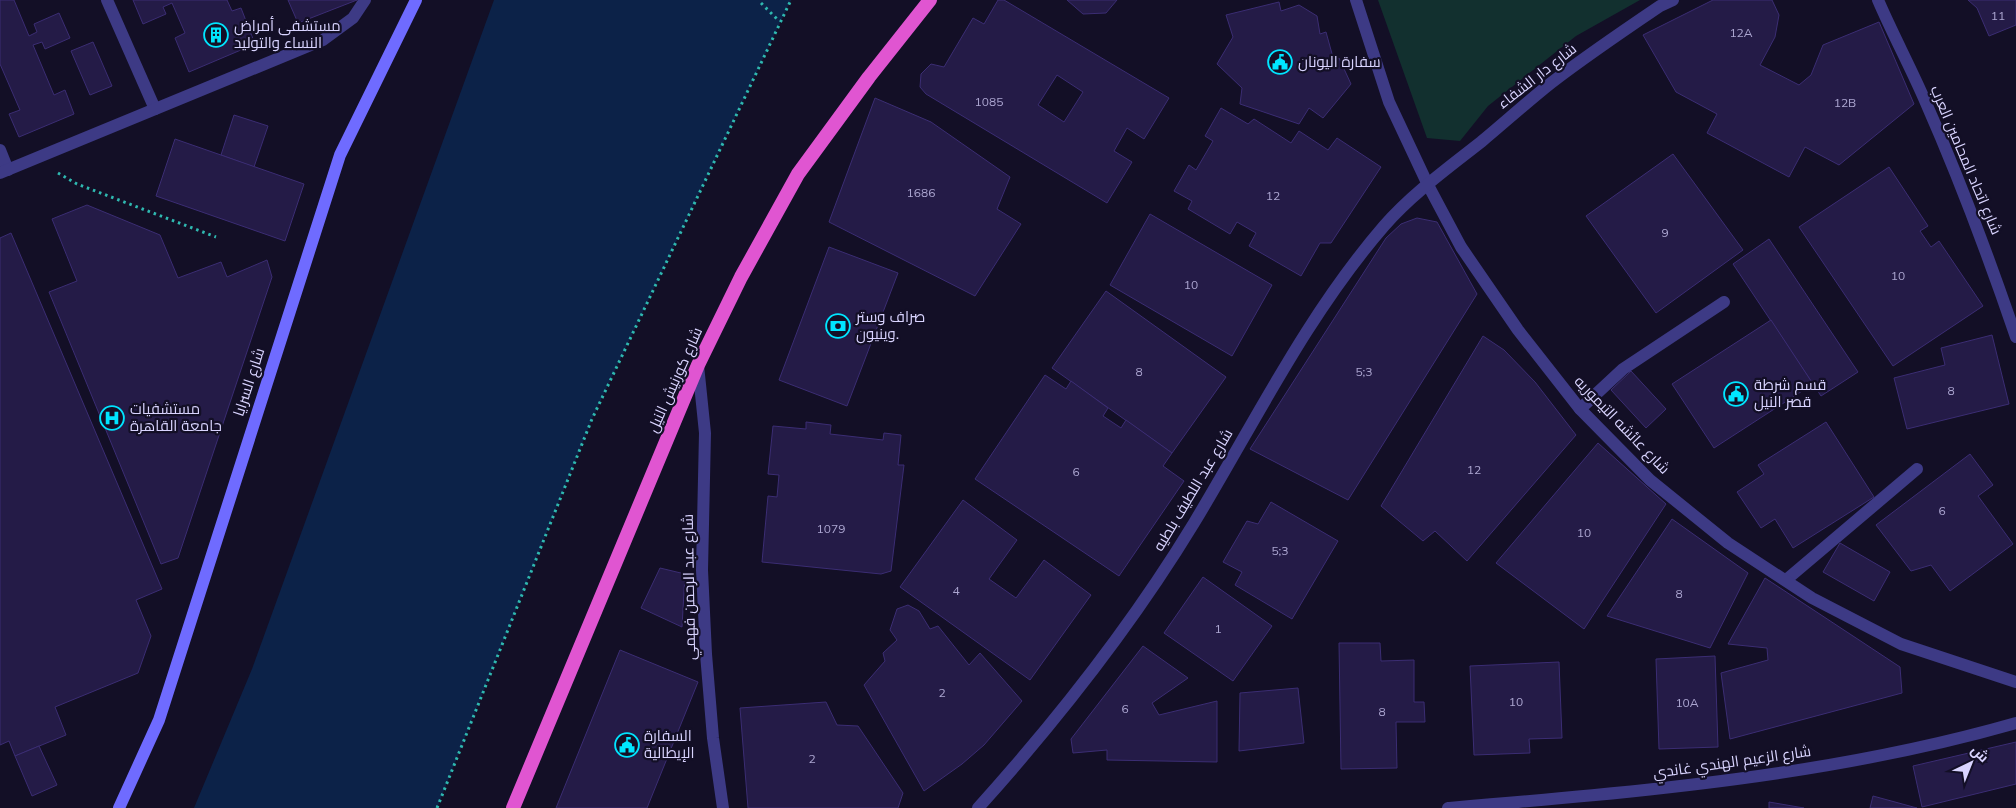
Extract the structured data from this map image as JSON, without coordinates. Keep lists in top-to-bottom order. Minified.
{"streets":{"highway":["شارع كورنيش النيل"],"main road":["شارع السرايا"],"street":["شارع دار الشفاء","شارع اتحاد المحامين العرب","شارع عائشه التيموريه","شارع عبد اللطيف بلطيه","شارع عبد الرحمن فهمي","شارع الزعيم الهندي غاندي"]},"crossings":[["شارع دار الشفاء","شارع عائشه التيموريه"],["شارع دار الشفاء","شارع عبد اللطيف بلطيه"],["شارع كورنيش النيل","شارع عبد الرحمن فهمي"],["شارع عائشه التيموريه","شارع عبد اللطيف بلطيه"]],"places":{"building":["مستشفى أمراض النساء والتوليد"],"public building":["سفارة اليونان","قسم شرطة قصر النيل","السفارة الإيطالية"],"bank":["صراف وستر وينيون."],"hospital":["مستشفيات جامعة القاهرة"]},"house_numbers":["11","12A","1085","12B","1686","12","9","10","10","8","5;3","8","12","6","6","1079","10","5;3","4","8","1","2","10","10A","6","8","2"],"north":"top right"}
